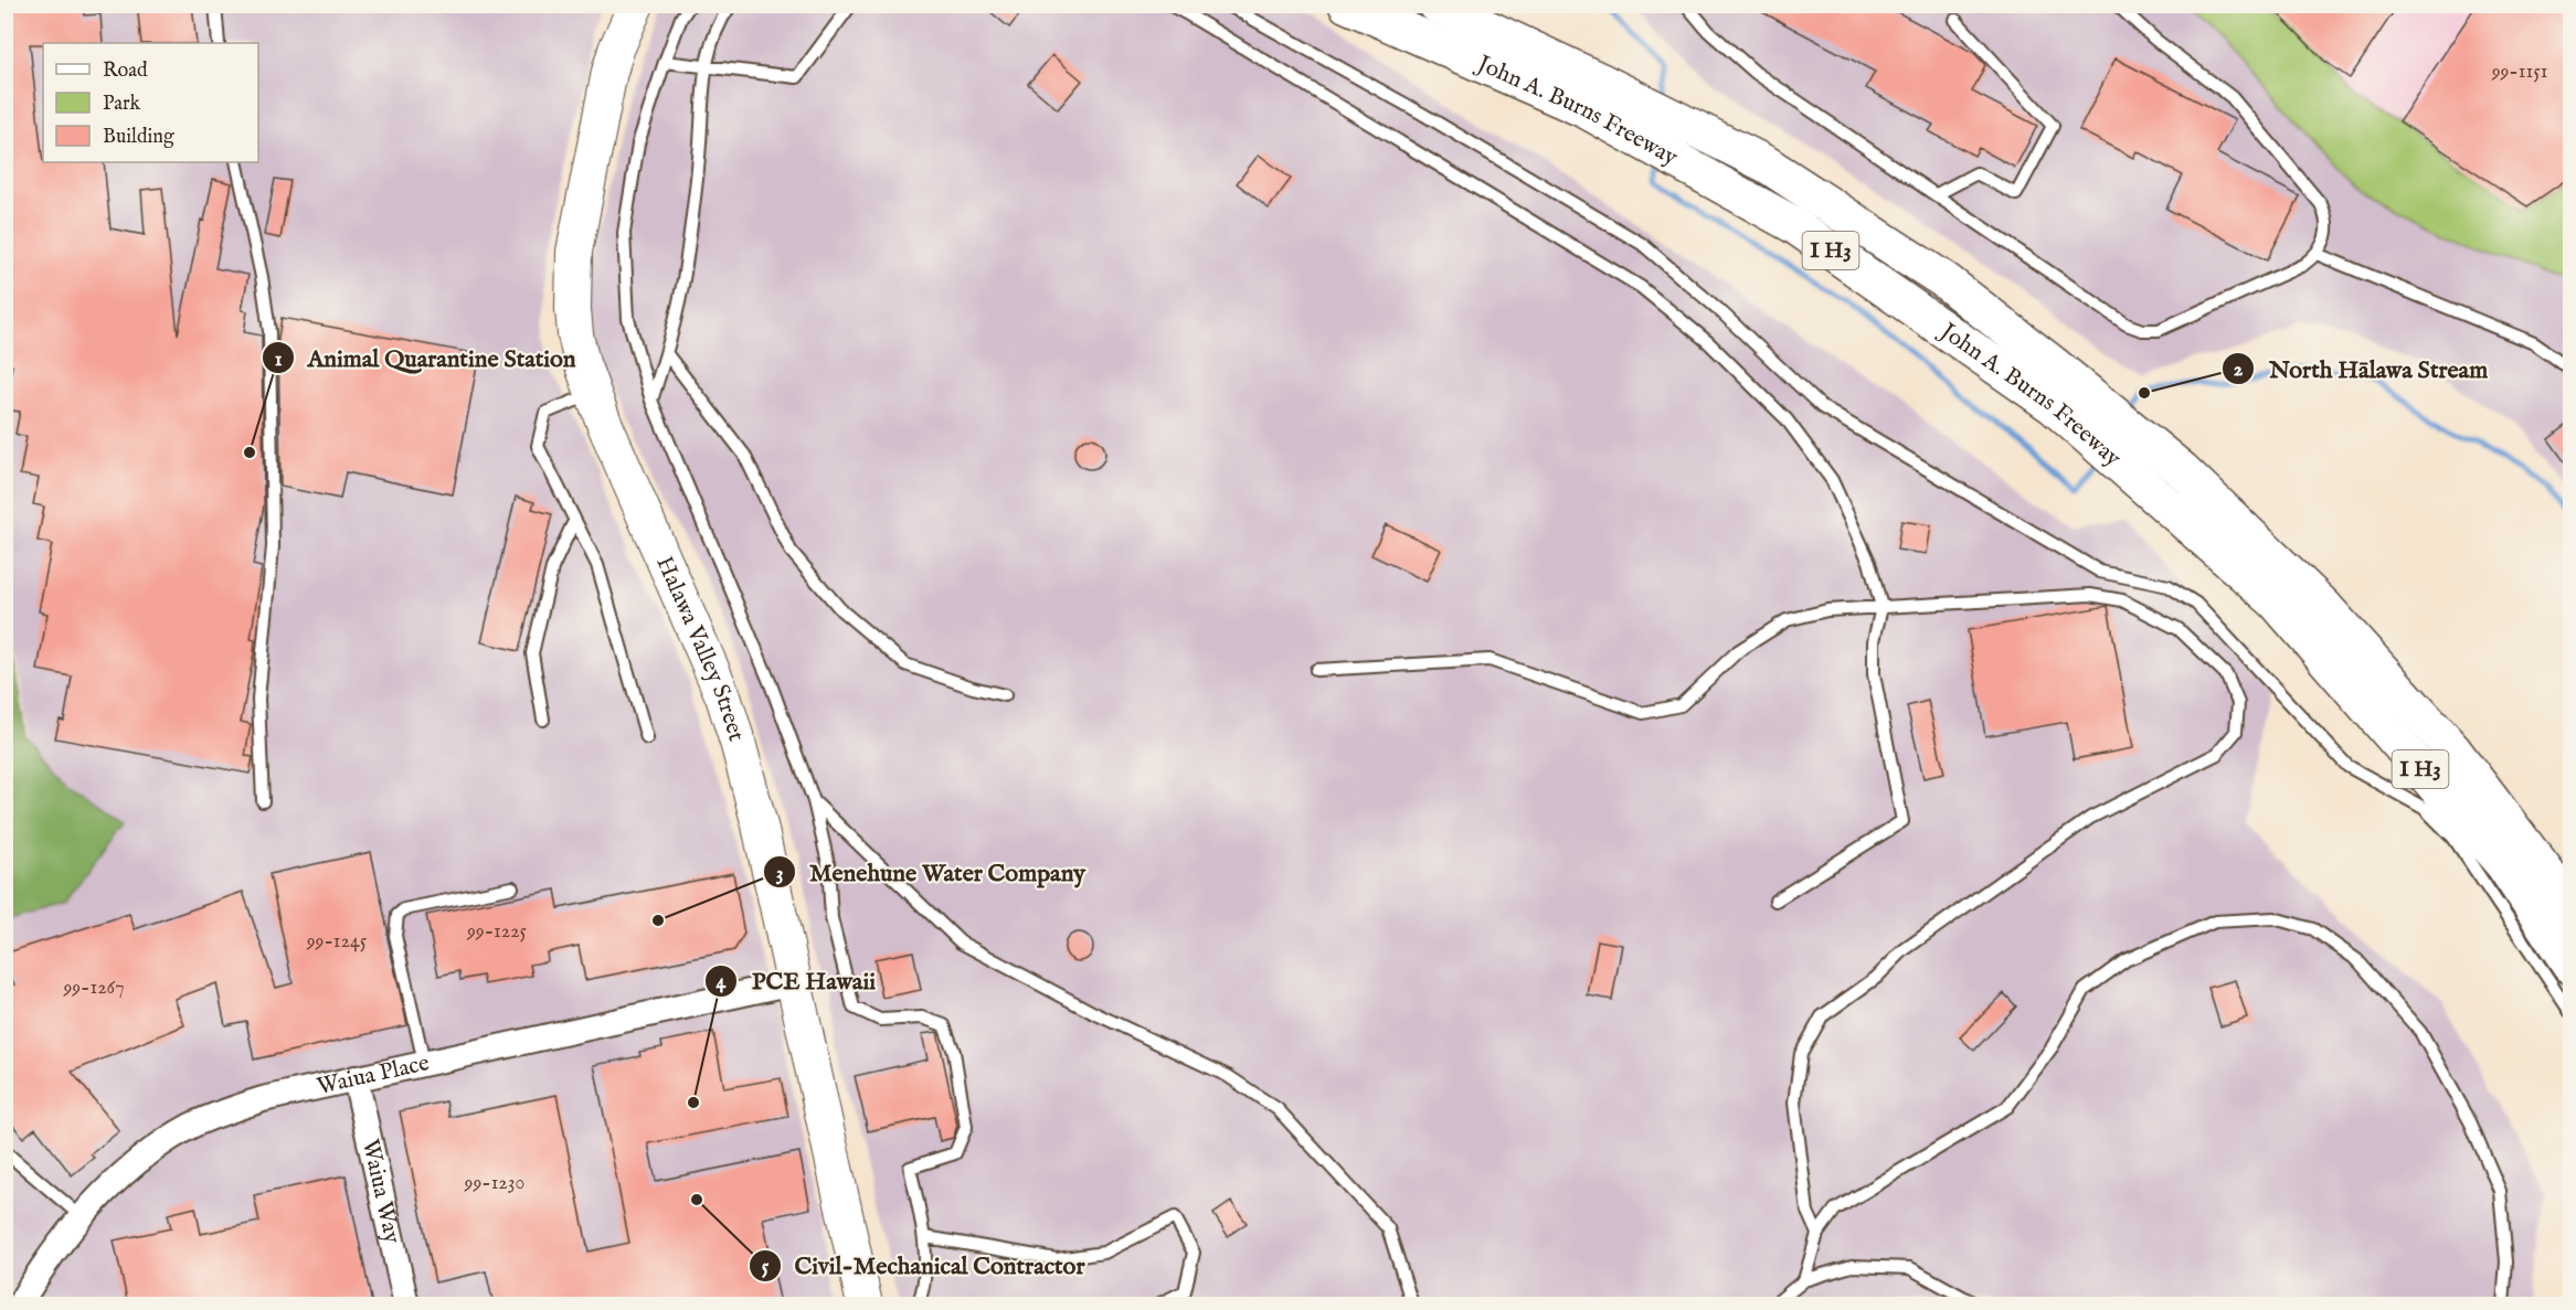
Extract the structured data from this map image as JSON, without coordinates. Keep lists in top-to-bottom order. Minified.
{"streets":{"highway":["John A. Burns Freeway","I H3"],"street":["Halawa Valley Street","Waiua Place","Waiua Way"]},"crossings":[["Halawa Valley Street","Waiua Place"],["Waiua Place","Waiua Way"]],"places":["North Hālawa Stream","Animal Quarantine Station","Menehune Water Company","PCE Hawaii","Civil-Mechanical Contractor"],"house_numbers":["99-1151","99-1225","99-1245","99-1267","99-1230"],"legend":["Road","Park","Building"]}
